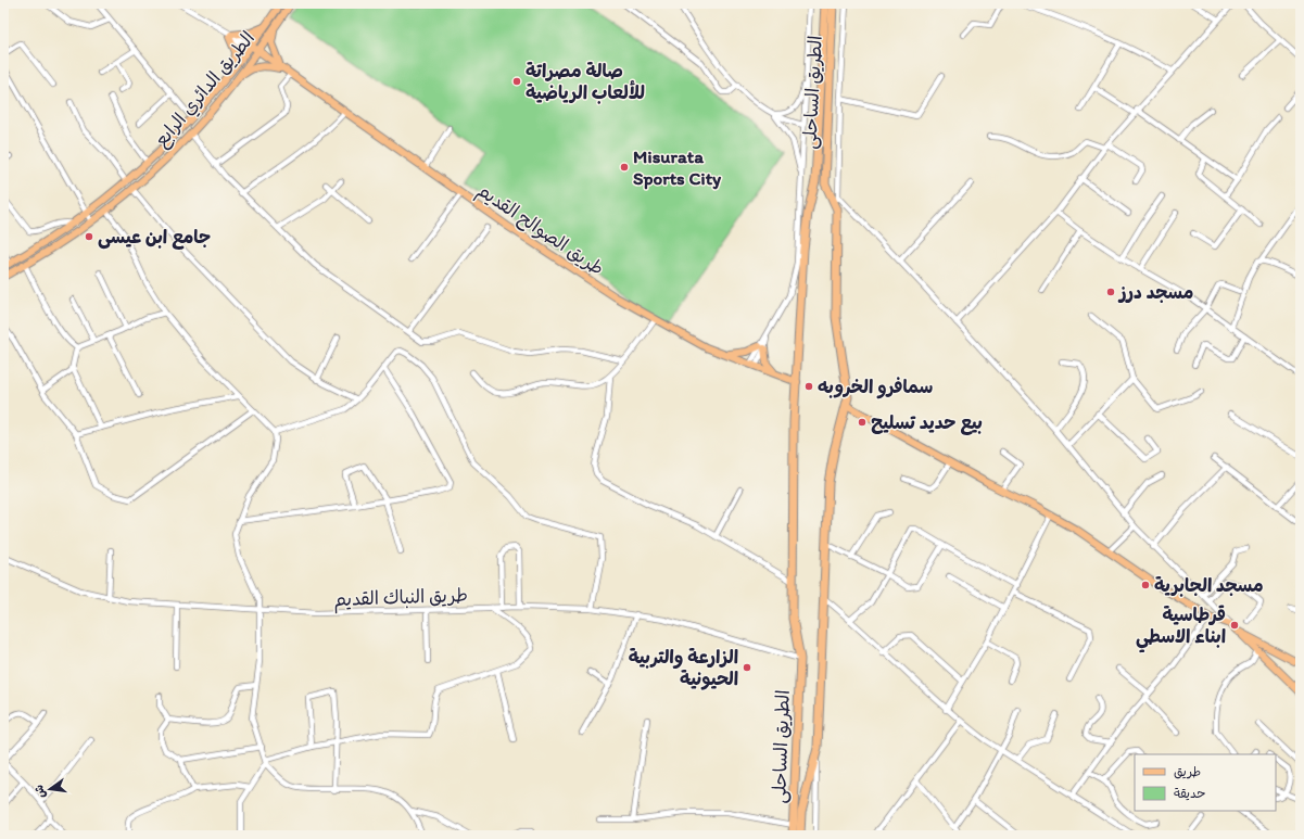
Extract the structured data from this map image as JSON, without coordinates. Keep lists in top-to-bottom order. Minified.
{"streets":{"highway":["الطريق الساحلى"],"main road":["الطريق الدائري الرابع","طريق الصوالح القديم"],"street":["طريق النباك القديم"]},"crossings":[["الطريق الدائري الرابع","طريق الصوالح القديم"],["الطريق الساحلى","طريق الصوالح القديم"],["الطريق الساحلى","طريق النباك القديم"]],"places":["صالة مصراتة للألعاب الرياضية","Misurata Sports City","جامع ابن عيسى","مسجد درز","سمافرو الخروبه","بيع حديد تسليح","مسجد الجابرية","قرطاسية ابناء الاسطي","الزارعة والتربية الحيونية"],"legend":["طريق","حديقة"],"north":"left"}
